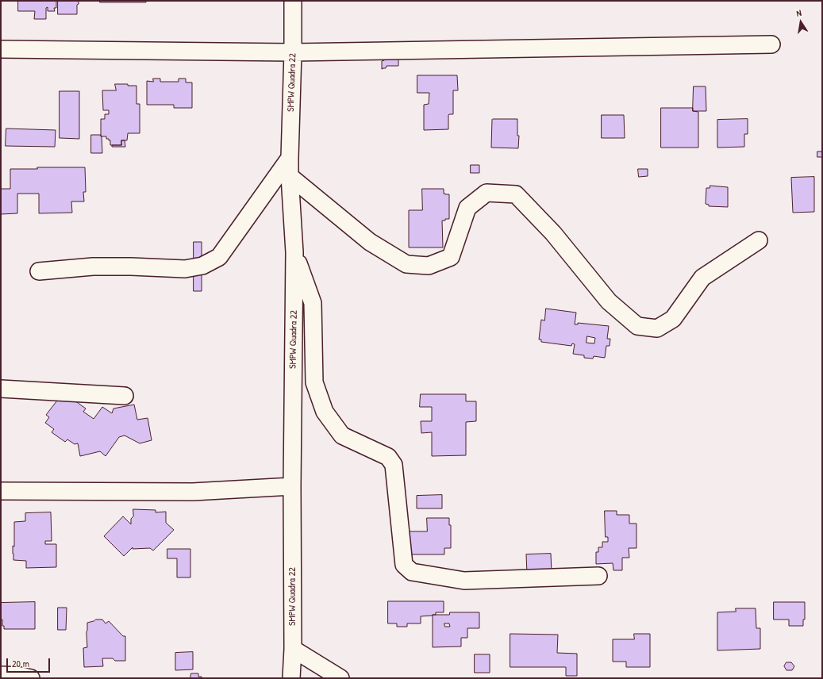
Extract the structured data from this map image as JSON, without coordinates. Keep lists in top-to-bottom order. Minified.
{"streets":{"street":["SMPW Quadra 22"]},"scale_bar":"20 m","north":"top"}
